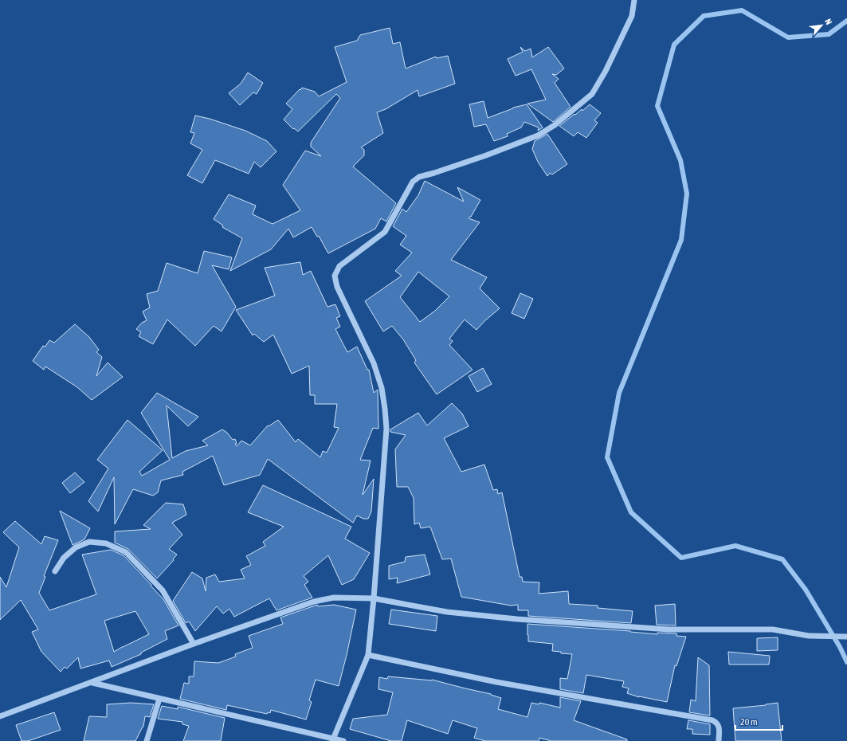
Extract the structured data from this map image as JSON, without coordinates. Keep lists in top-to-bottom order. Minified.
{"scale_bar":"20 m","north":"top right"}
